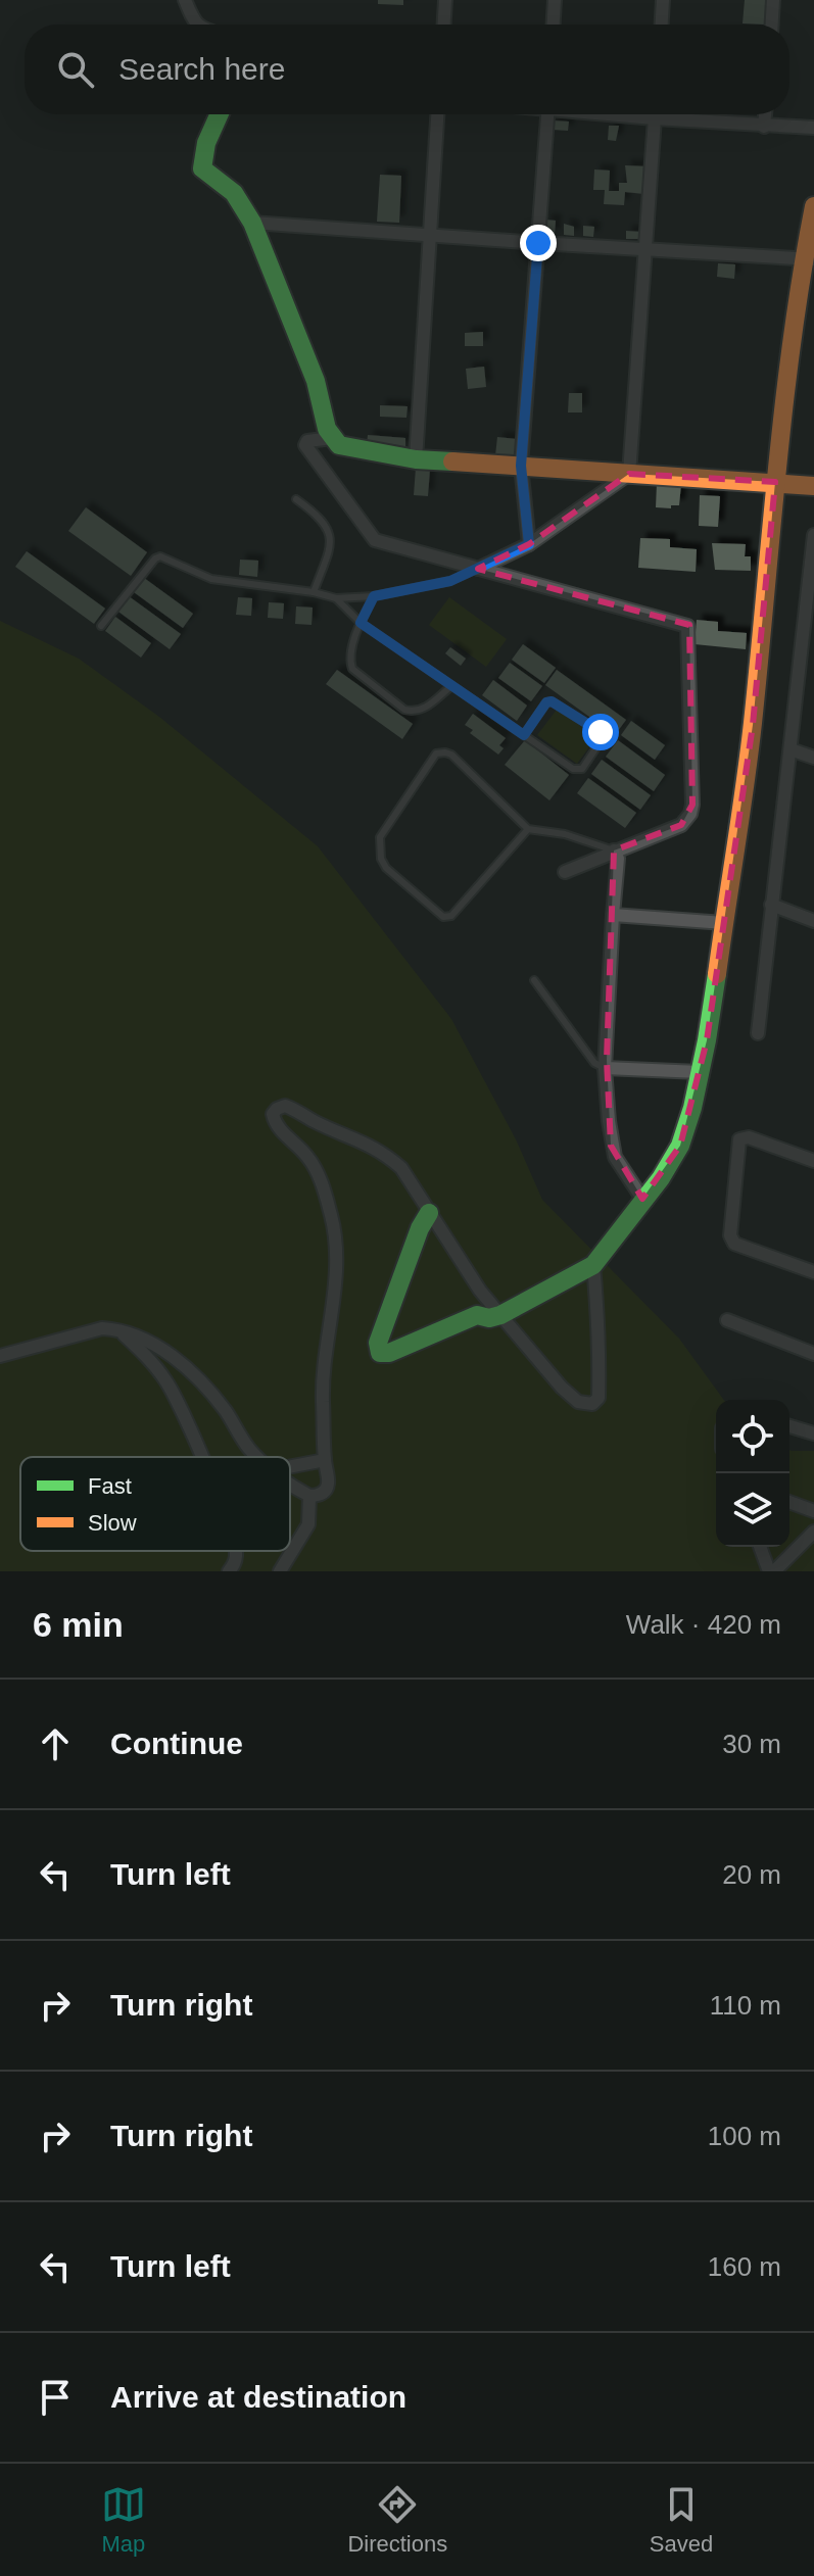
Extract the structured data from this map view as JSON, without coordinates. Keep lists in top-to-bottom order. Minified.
{"legend":["Fast","Slow"],"page":{"search":"Search here","heading":["6 min","Walk · 420 m"],"list":[["Continue","30 m"],["Turn left","20 m"],["Turn right","110 m"],["Turn right","100 m"],["Turn left","160 m"],"Arrive at destination"],"nav":["Map","Directions","Saved"]}}
